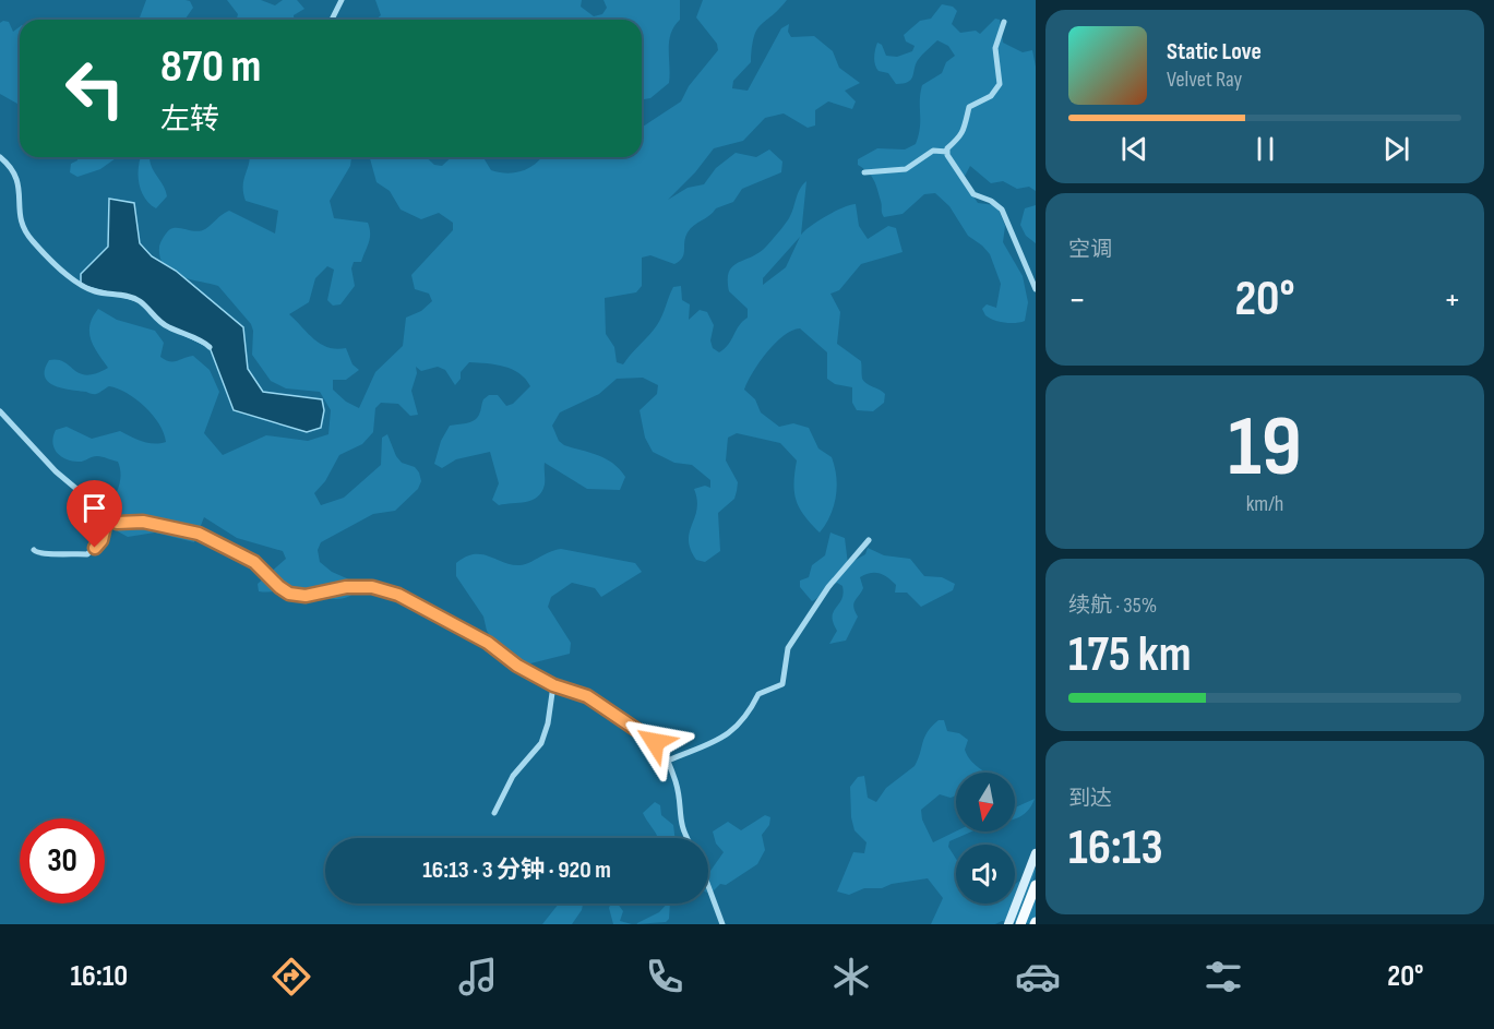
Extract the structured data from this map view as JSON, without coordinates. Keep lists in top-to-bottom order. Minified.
{"north":"bottom","page":{"turn":["870 m","左转"],"song":["Static Love","Velvet Ray"],"tile":["空调",["19","km/h"],["续航 · 35%","175 km"],["到达","16:13"]],"heat":["−","20°","+"],"limit":"30","trip":"16:13 · 3 分钟 · 920 m","tabs":["16:10","20°"]}}
